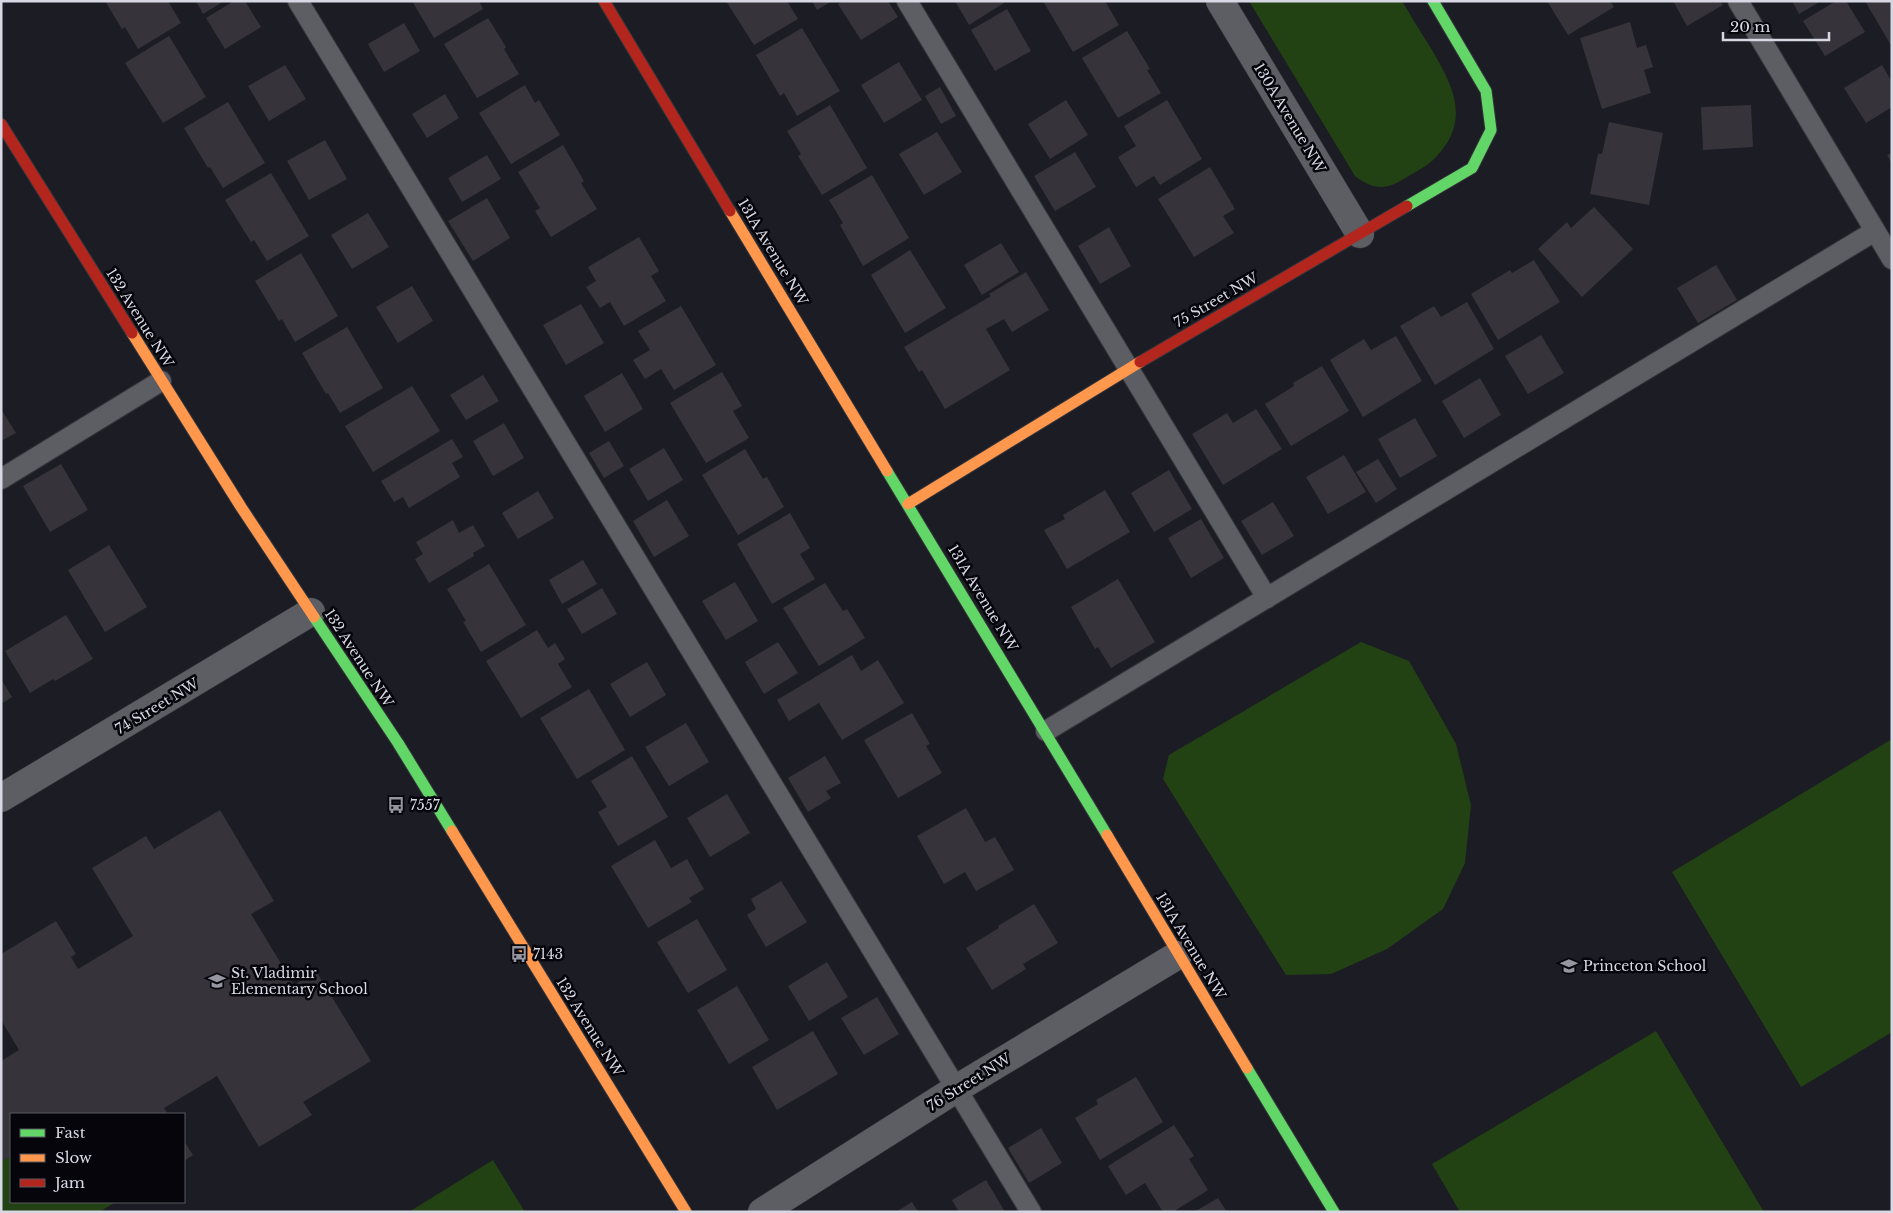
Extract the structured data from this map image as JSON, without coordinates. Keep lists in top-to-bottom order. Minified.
{"streets":{"street":["130A Avenue NW","131A Avenue NW","75 Street NW","132 Avenue NW","74 Street NW","76 Street NW"]},"crossings":[["130A Avenue NW","75 Street NW"],["131A Avenue NW","75 Street NW"],["131A Avenue NW","76 Street NW"],["132 Avenue NW","74 Street NW"]],"places":{"bus stop":["7557","7143"],"school or university":["Princeton School","St. Vladimir Elementary School"]},"legend":["Fast","Slow","Jam"],"scale_bar":"20 m"}
